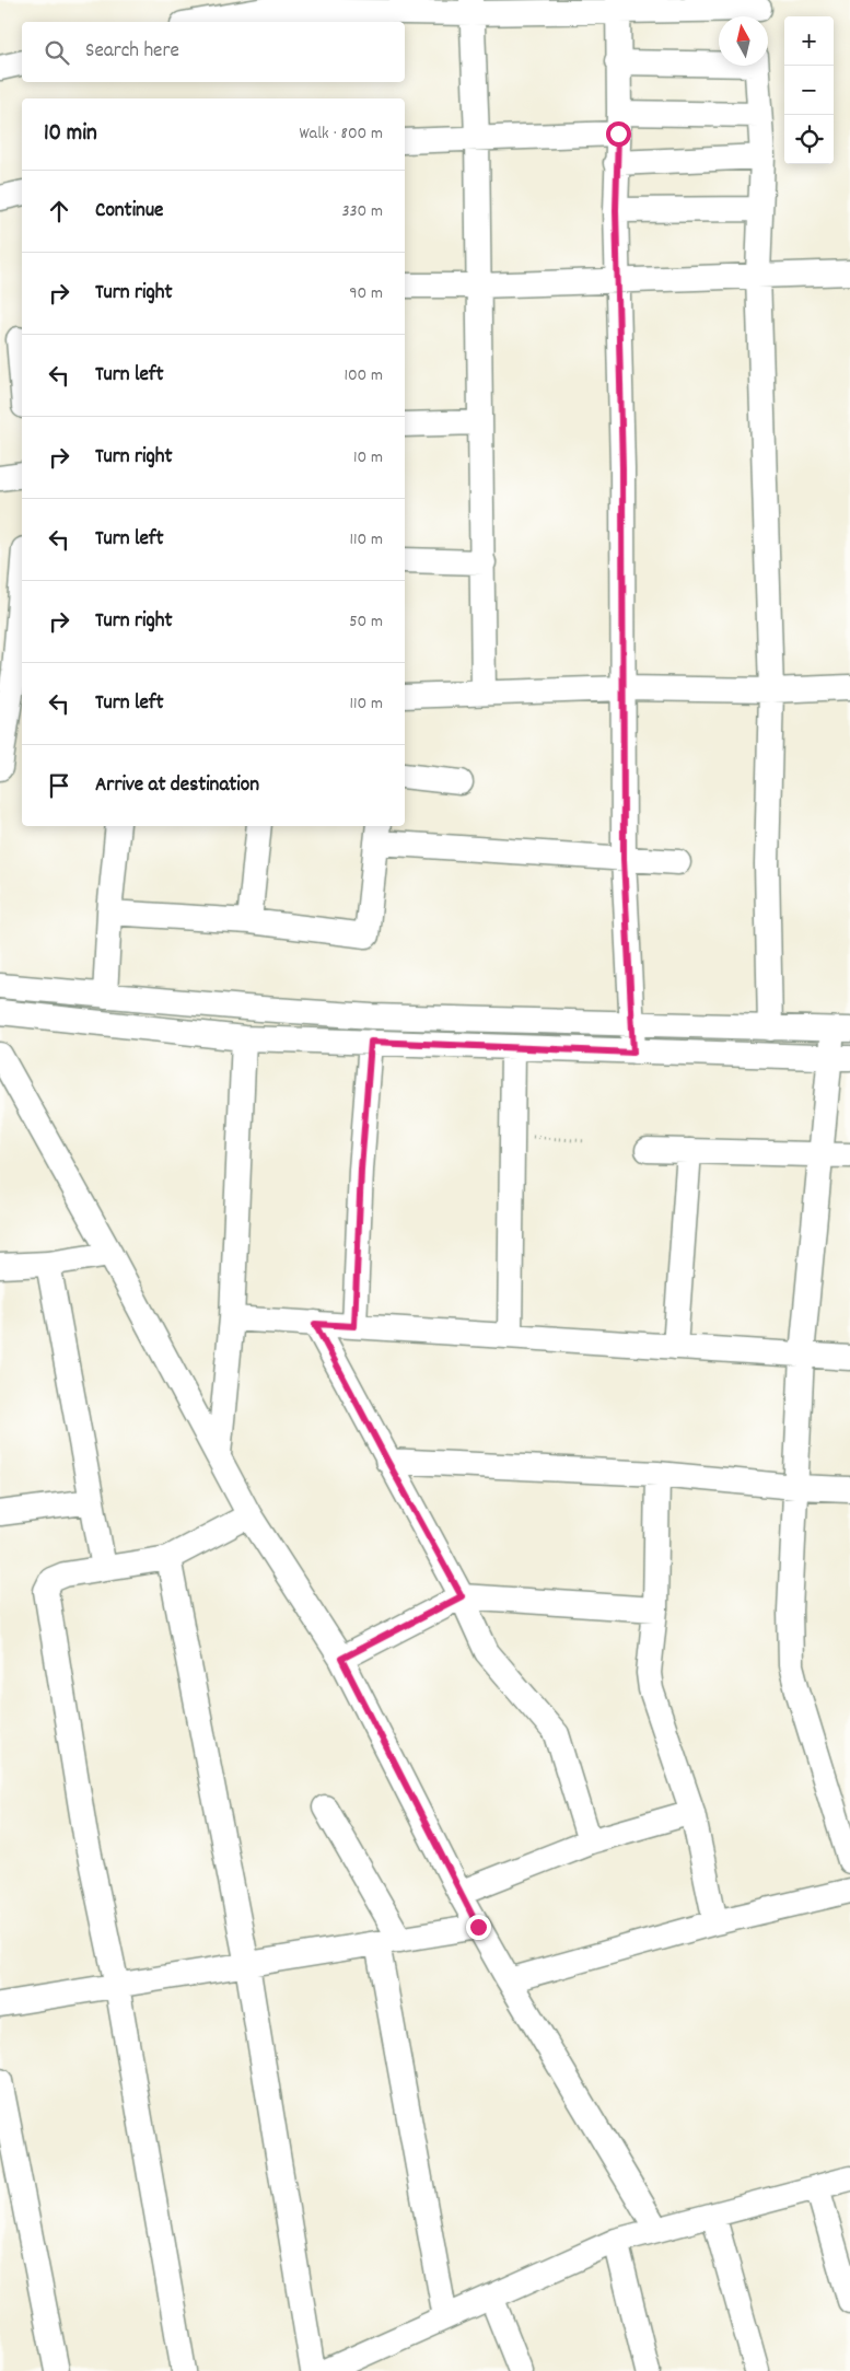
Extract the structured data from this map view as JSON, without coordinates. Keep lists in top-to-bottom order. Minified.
{"north":"top","page":{"map_buttons":["+","−"],"search":"Search here","heading":["10 min","Walk · 800 m"],"list":[["Continue","330 m"],["Turn right","90 m"],["Turn left","100 m"],["Turn right","10 m"],["Turn left","110 m"],["Turn right","50 m"],["Turn left","110 m"],"Arrive at destination"]}}
